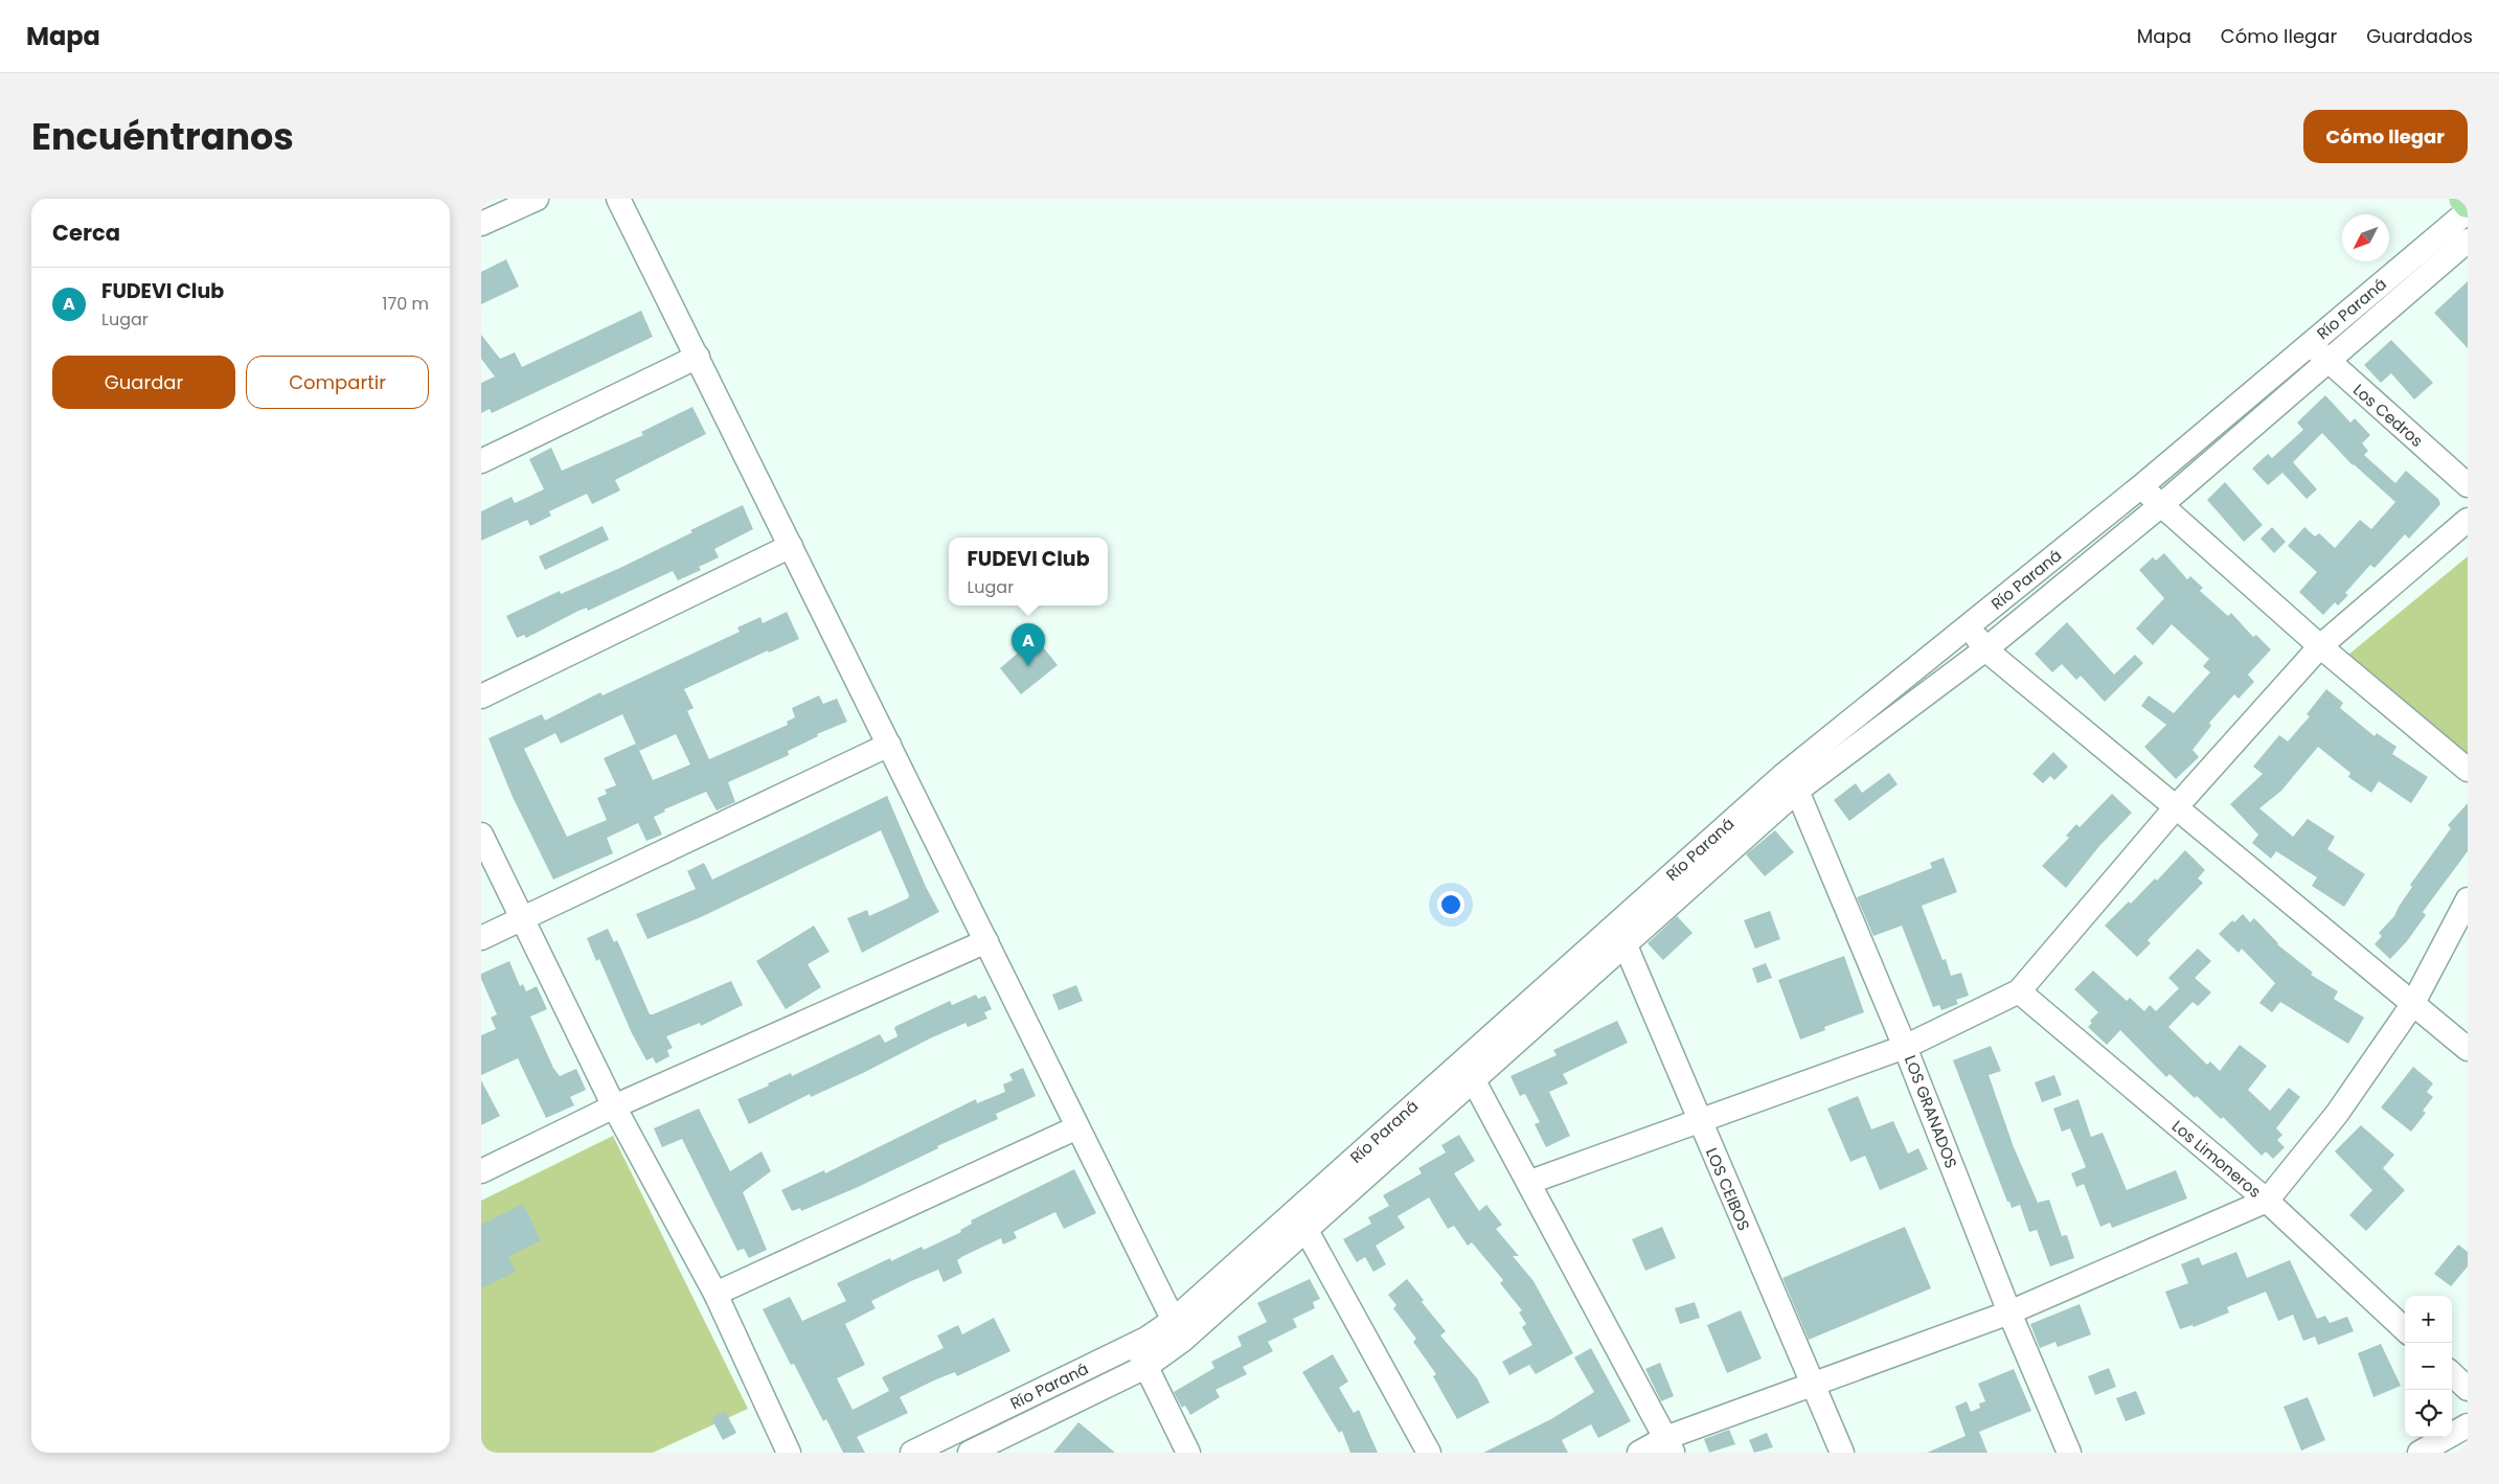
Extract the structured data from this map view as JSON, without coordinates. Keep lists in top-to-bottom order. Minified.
{"streets":{"street":["Río Paraná","Los Cedros","LOS GRANADOS","Los Limoneros","LOS CEIBOS"]},"crossings":[["Río Paraná","Los Cedros"],["Río Paraná","LOS GRANADOS"],["Río Paraná","LOS CEIBOS"]],"north":"bottom left","page":{"header":"Mapa","nav":["Mapa","Cómo llegar","Guardados"],"title":"Encuéntranos","buttons":["Cómo llegar",["Guardar","Compartir"]],"heading":"Cerca","list":[{"mark":"A","name":"FUDEVI Club","note":"Lugar","value":"170 m"}],"popup":["FUDEVI Club","Lugar"],"pins":"A","map_buttons":["+","−"]}}
